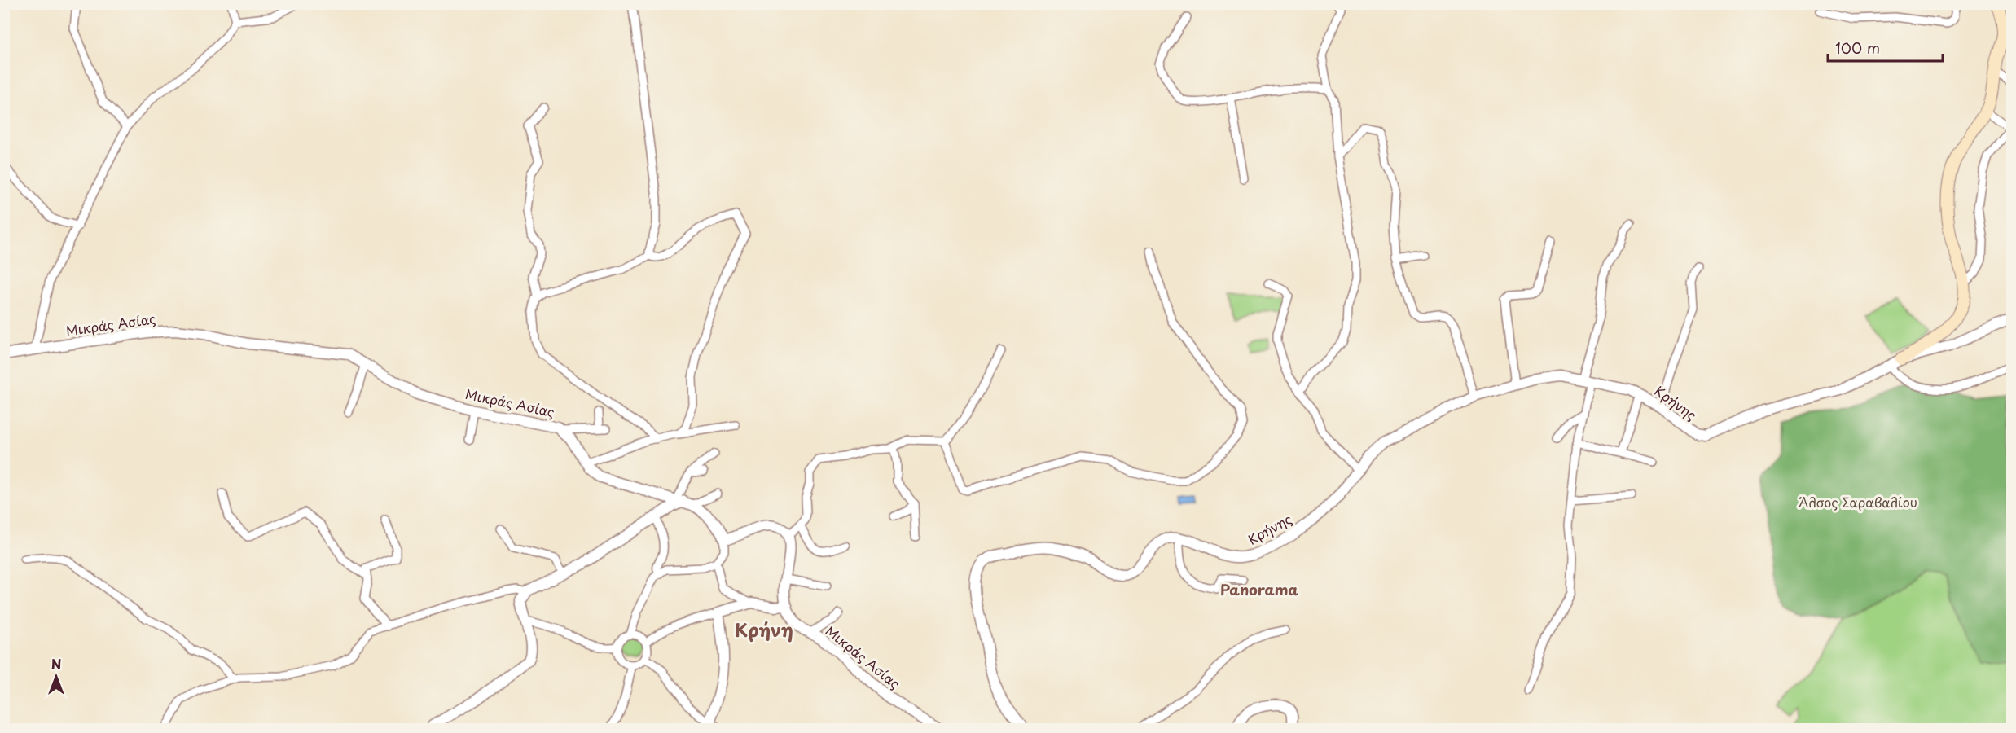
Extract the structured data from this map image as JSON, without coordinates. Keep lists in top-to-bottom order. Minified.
{"streets":{"street":["Μικράς Ασίας","Κρήνης"]},"districts":["Panorama","Κρήνη"],"parks":["Άλσος Σαραβαλίου"],"scale_bar":"100 m","north":"top"}
